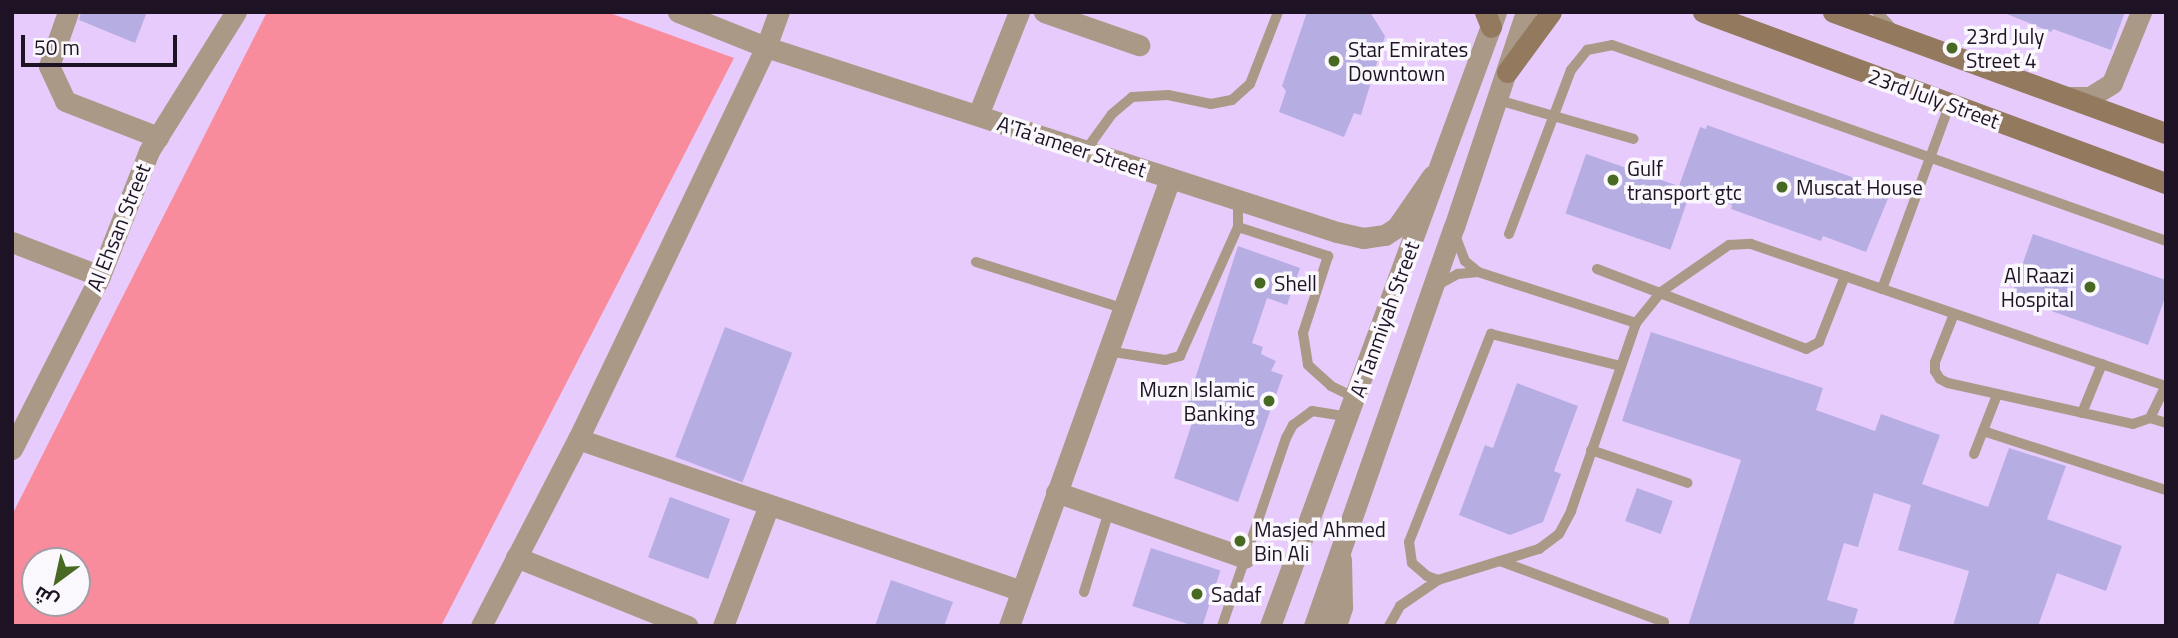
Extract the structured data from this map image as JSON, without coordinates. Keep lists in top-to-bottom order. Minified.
{"streets":{"main road":["23rd July Street"],"street":["A'Ta'ameer Street","Al Ehsan Street","A' Tanmiyah Street"]},"crossings":[["A'Ta'ameer Street","A' Tanmiyah Street"]],"places":["23rd July Street 4","Star Emirates Downtown","Gulf transport gtc","Muscat House","Shell","Al Raazi Hospital","Muzn Islamic Banking","Masjed Ahmed Bin Ali","Sadaf"],"scale_bar":"50 m","north":"bottom left"}
